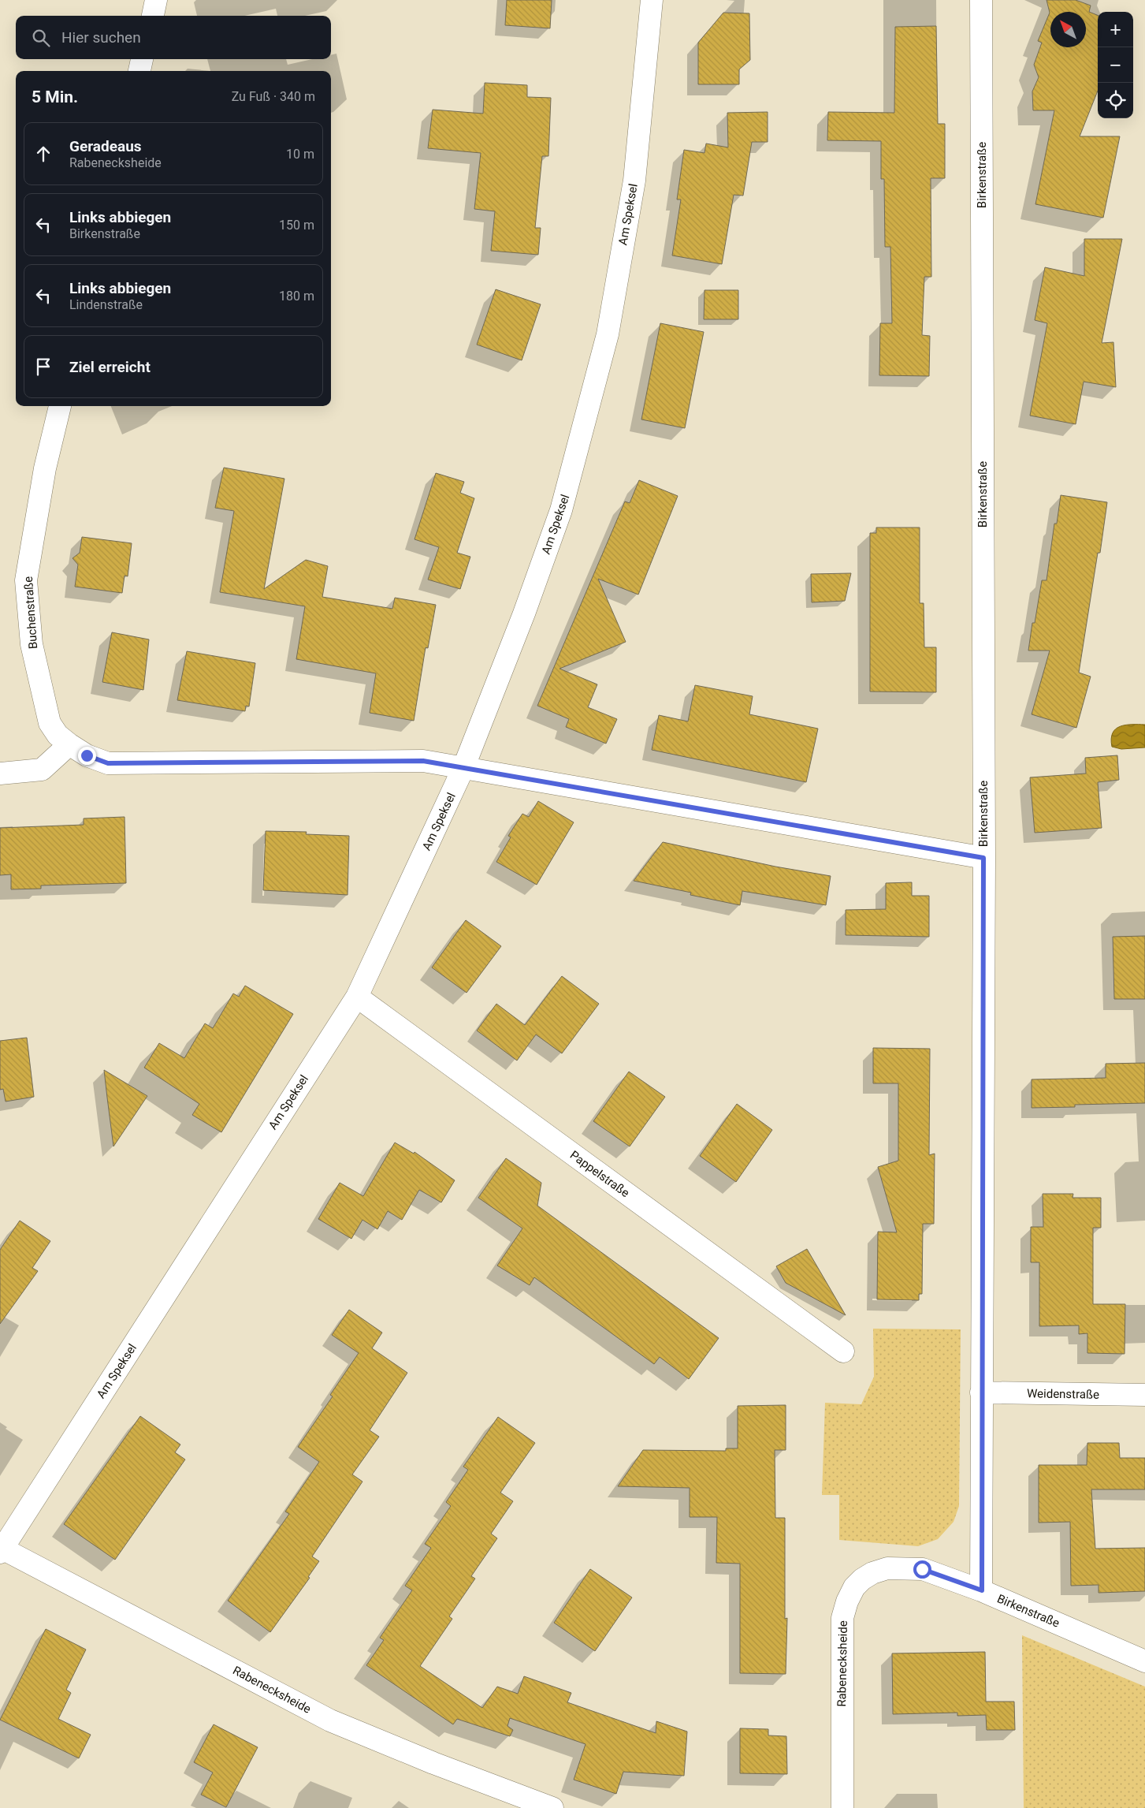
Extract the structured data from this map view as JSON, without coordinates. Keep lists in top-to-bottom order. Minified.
{"streets":{"street":["Birkenstraße","Am Speksel","Buchenstraße","Pappelstraße","Weidenstraße","Rabenecksheide"]},"crossings":[["Birkenstraße","Buchenstraße"],["Birkenstraße","Weidenstraße"],["Birkenstraße","Rabenecksheide"],["Am Speksel","Buchenstraße"],["Am Speksel","Pappelstraße"],["Am Speksel","Rabenecksheide"]],"north":"top left","page":{"map_buttons":["+","−"],"search":"Hier suchen","heading":["5 Min.","Zu Fuß · 340 m"],"list":[["Geradeaus","Rabenecksheide","10 m"],["Links abbiegen","Birkenstraße","150 m"],["Links abbiegen","Lindenstraße","180 m"],"Ziel erreicht"]}}
